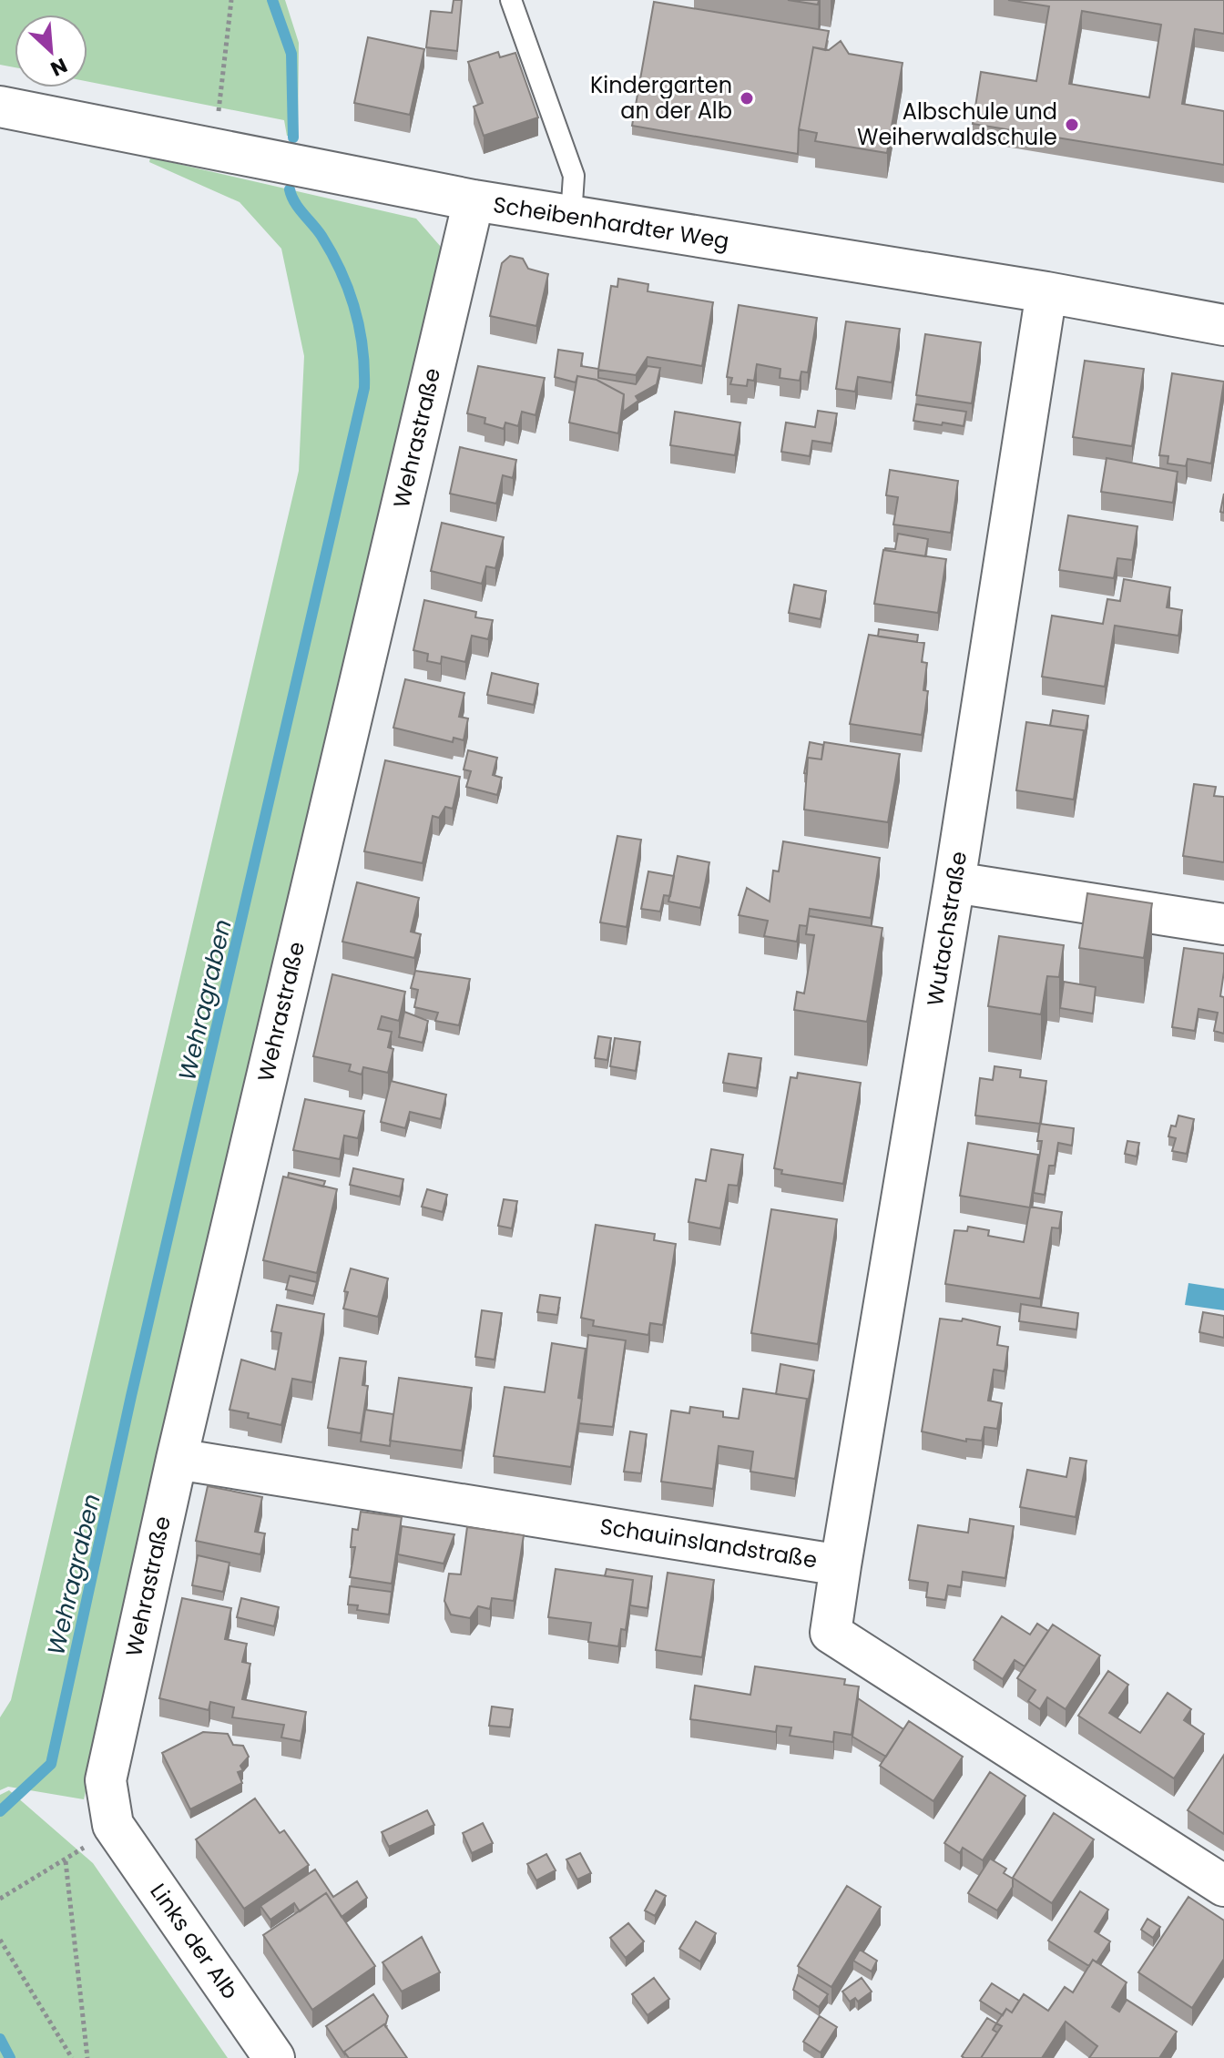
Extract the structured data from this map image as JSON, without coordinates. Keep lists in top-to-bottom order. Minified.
{"streets":{"street":["Scheibenhardter Weg","Wehrastraße","Wutachstraße","Schauinslandstraße","Links der Alb"]},"crossings":[["Scheibenhardter Weg","Wehrastraße"],["Scheibenhardter Weg","Wutachstraße"],["Wehrastraße","Schauinslandstraße"],["Wehrastraße","Links der Alb"],["Wutachstraße","Schauinslandstraße"]],"water":["Wehragraben"],"places":["Kindergarten an der Alb","Albschule und Weiherwaldschule"],"north":"bottom right"}
